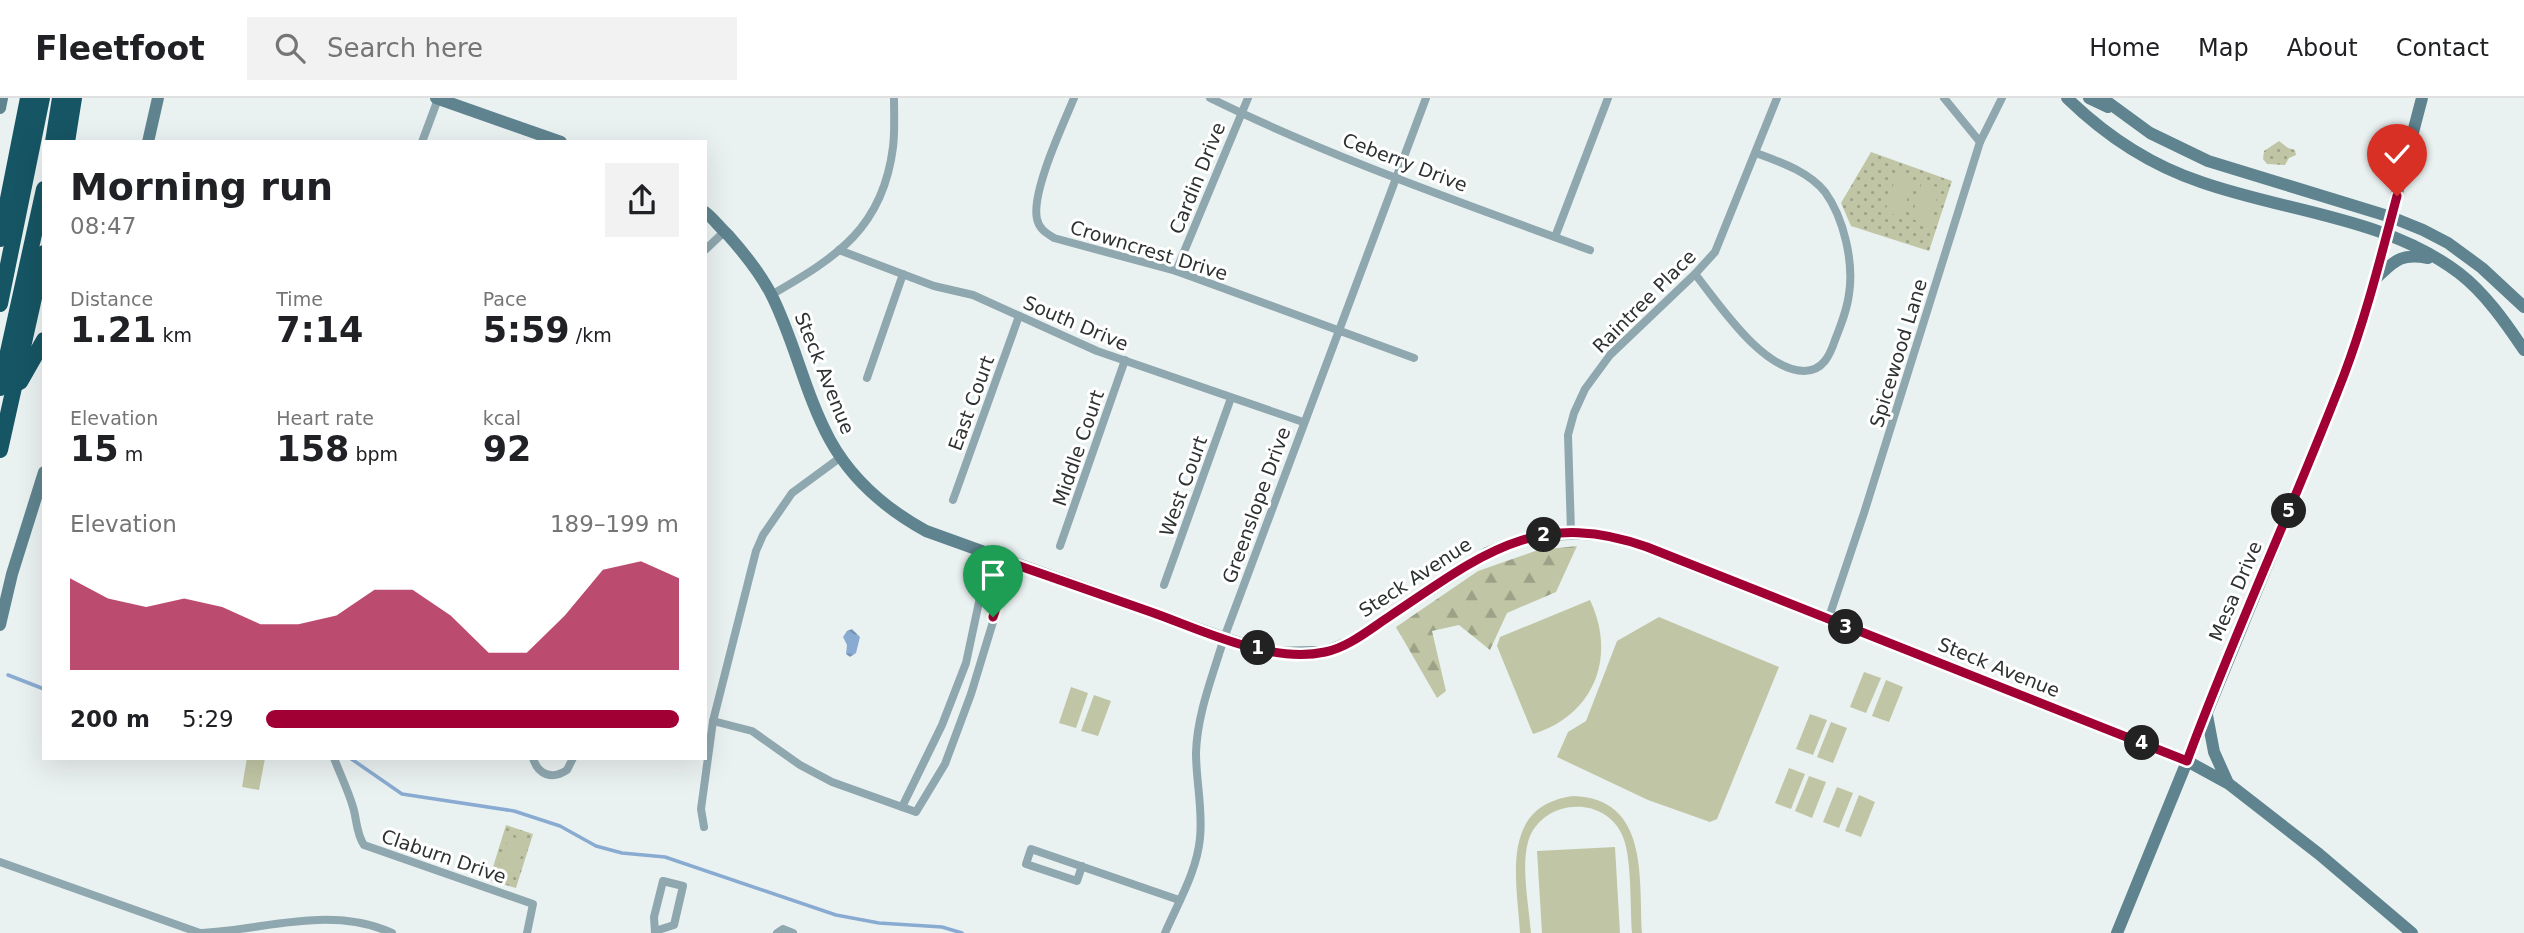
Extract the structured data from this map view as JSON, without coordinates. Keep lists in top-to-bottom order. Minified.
{"streets":{"street":["Ceberry Drive","Cardin Drive","Crowncrest Drive","Raintree Place","South Drive","Spicewood Lane","Steck Avenue","East Court","Middle Court","West Court","Greenslope Drive","Mesa Drive","Claburn Drive"]},"crossings":[["Ceberry Drive","Cardin Drive"],["Ceberry Drive","Greenslope Drive"],["Cardin Drive","Crowncrest Drive"],["Crowncrest Drive","Greenslope Drive"],["Raintree Place","Steck Avenue"],["South Drive","East Court"],["South Drive","Middle Court"],["South Drive","West Court"],["South Drive","Greenslope Drive"],["Spicewood Lane","Steck Avenue"],["Steck Avenue","Greenslope Drive"],["Steck Avenue","Mesa Drive"]],"page":{"header":"Fleetfoot","search":"Search here","nav":["Home","Map","About","Contact"],"heading":["Morning run","08:47"],"stats":[["Distance","1.21 km"],["Time","7:14"],["Pace","5:59 /km"],["Elevation","15 m"],["Heart rate","158 bpm"],["kcal","92"]],"pins":["5","2","3","1","4"],"chart":["Elevation","189–199 m"],"list":[{"name":"200 m","note":"5:29"}]}}
